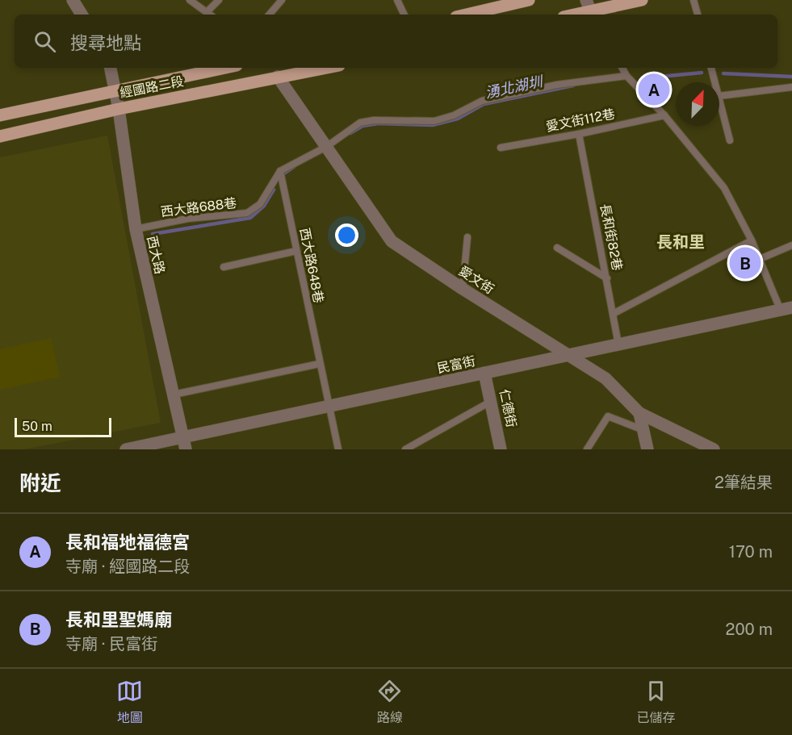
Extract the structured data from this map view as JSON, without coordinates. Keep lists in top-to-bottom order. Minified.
{"streets":{"main road":["經國路二段"],"street":["西大路","愛文街","民富街","仁德街"],"lane":["愛文街112巷","西大路688巷","長和街82巷","西大路648巷"]},"crossings":[["經國路二段","西大路"],["經國路二段","愛文街"],["愛文街112巷","長和街82巷"],["西大路688巷","西大路"],["西大路688巷","西大路648巷"],["長和街82巷","民富街"],["西大路","民富街"],["西大路648巷","民富街"],["愛文街","民富街"],["民富街","仁德街"]],"districts":["長和里"],"water":["湧北湖圳"],"scale_bar":"50 m","north":"top right","page":{"search":"搜尋地點","pins":["A","B"],"scale":"50 m","heading":["附近","2筆結果"],"list":[{"mark":"A","name":"長和福地福德宮","note":"寺廟 · 經國路二段","value":"170 m"},{"mark":"B","name":"長和里聖媽廟","note":"寺廟 · 民富街","value":"200 m"}],"nav":["地圖","路線","已儲存"]}}
